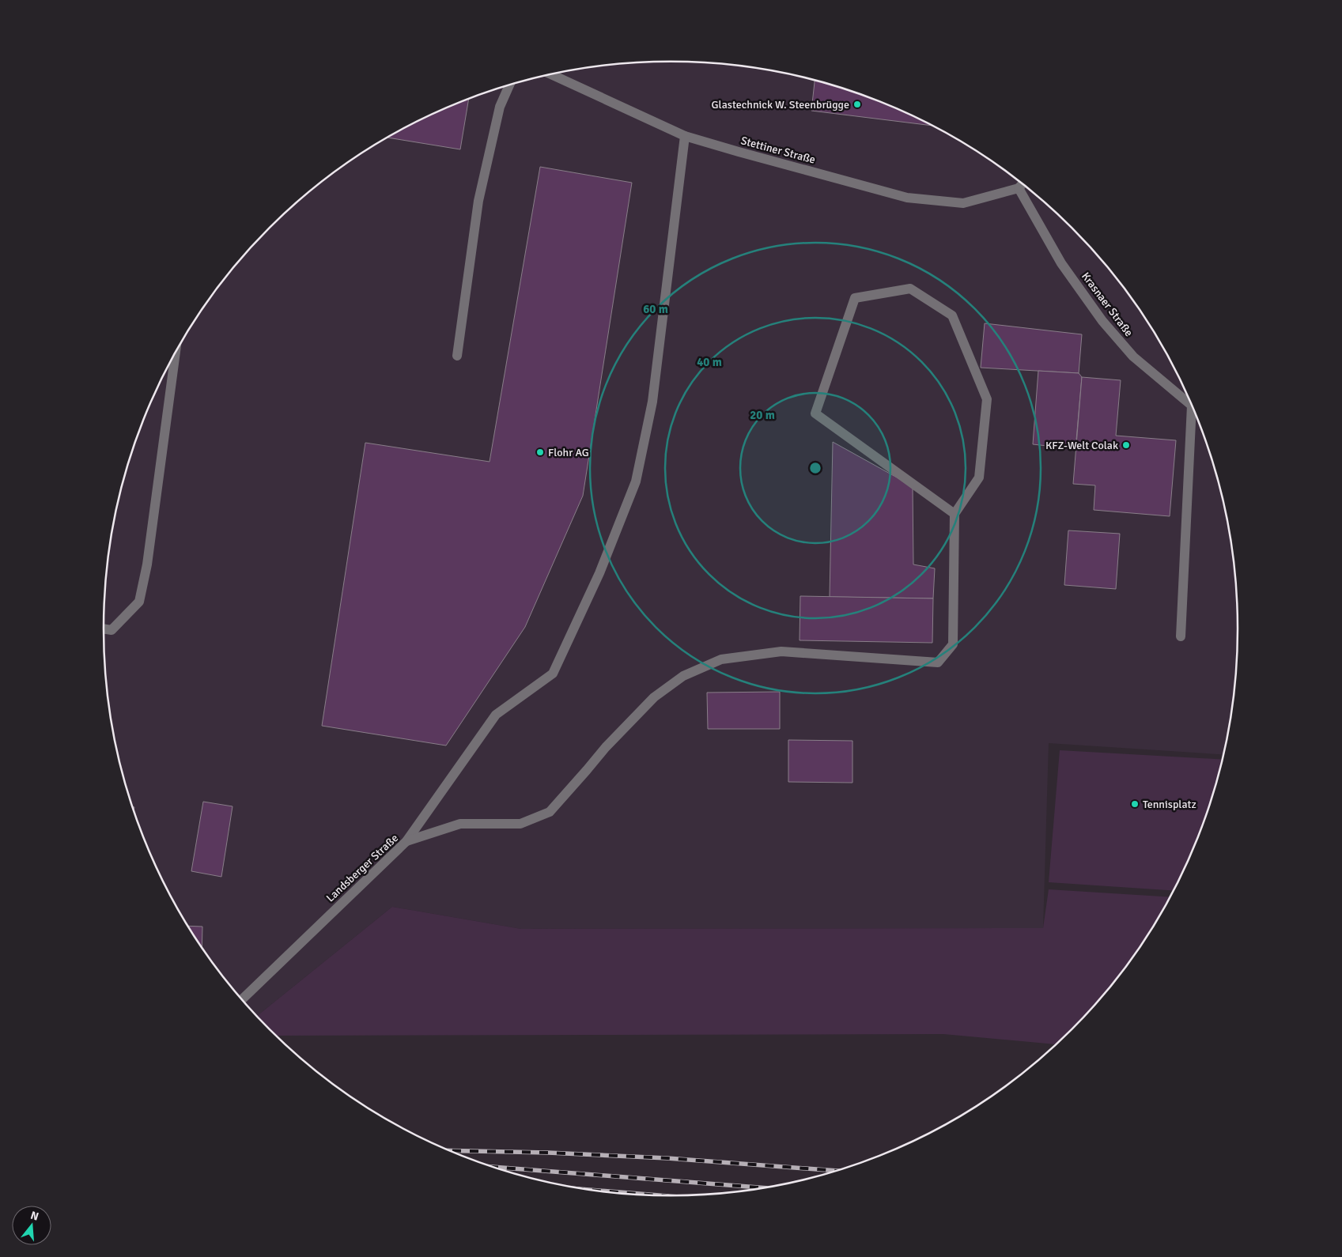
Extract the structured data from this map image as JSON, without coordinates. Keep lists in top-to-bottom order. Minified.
{"streets":{"street":["Stettiner Straße","Krasnaer Straße","Landsberger Straße"]},"crossings":[["Stettiner Straße","Krasnaer Straße"]],"places":["Glastechnick W. Steenbrügge","KFZ-Welt Colak","Flohr AG","Tennisplatz"],"north":"top","rings":["60 m","40 m","20 m"]}
